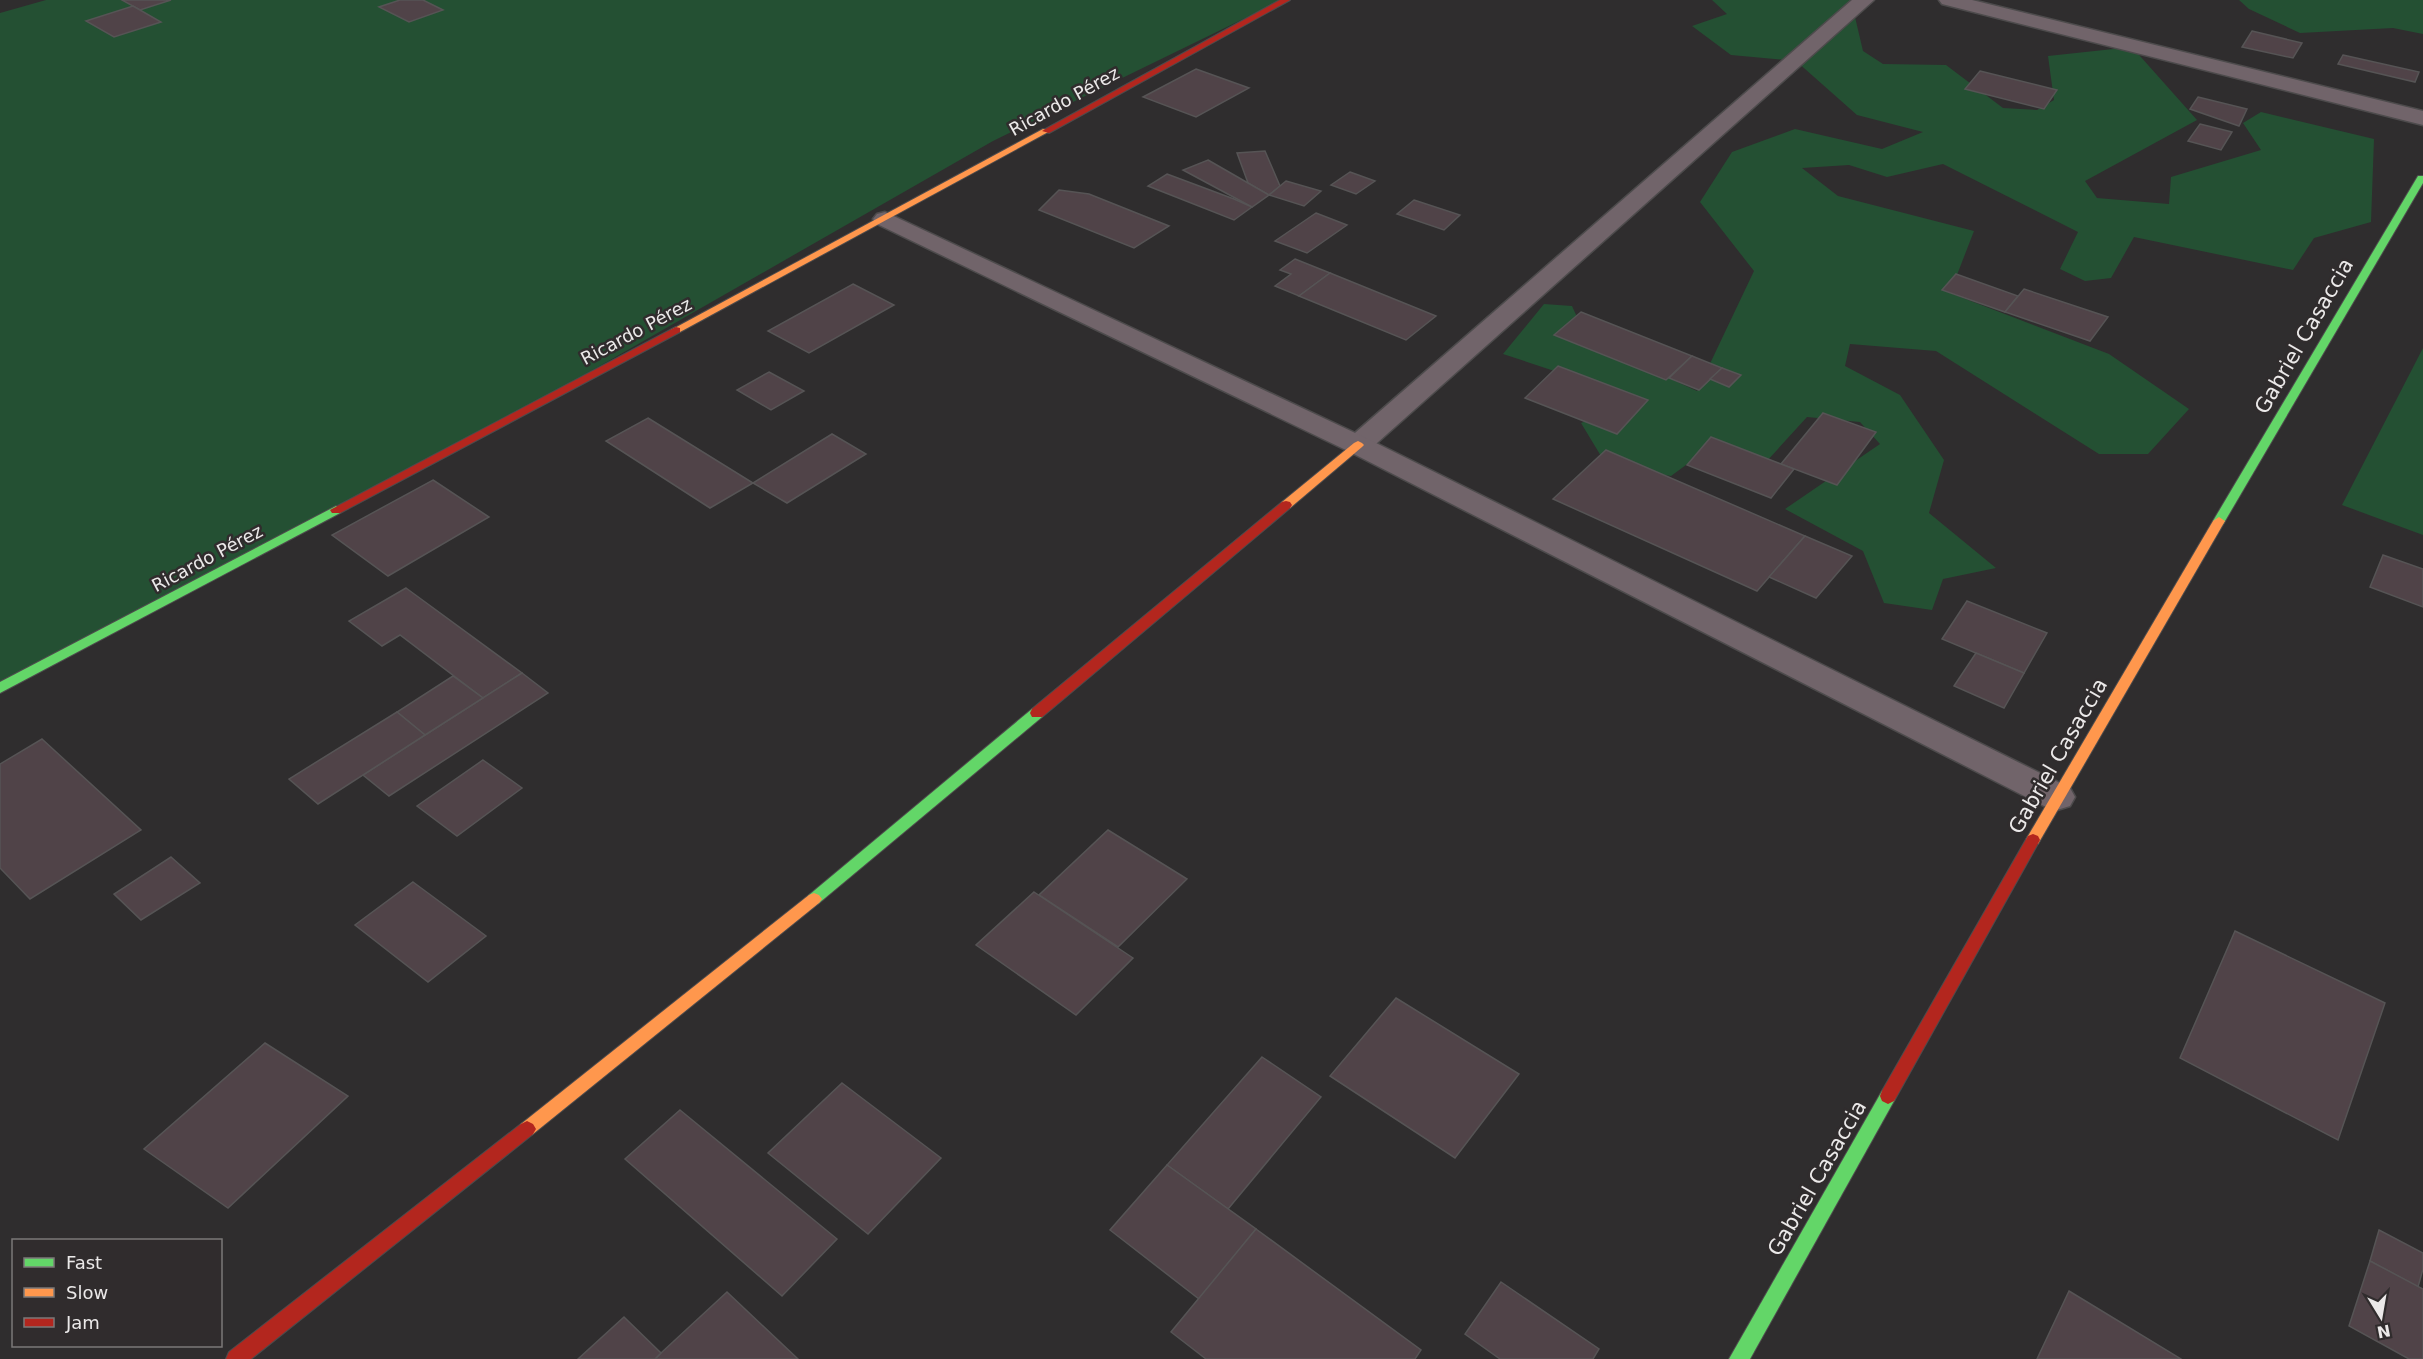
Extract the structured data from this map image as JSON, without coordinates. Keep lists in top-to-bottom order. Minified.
{"streets":{"street":["Ricardo Pérez","Gabriel Casaccia"]},"legend":["Fast","Slow","Jam"],"north":"bottom"}
